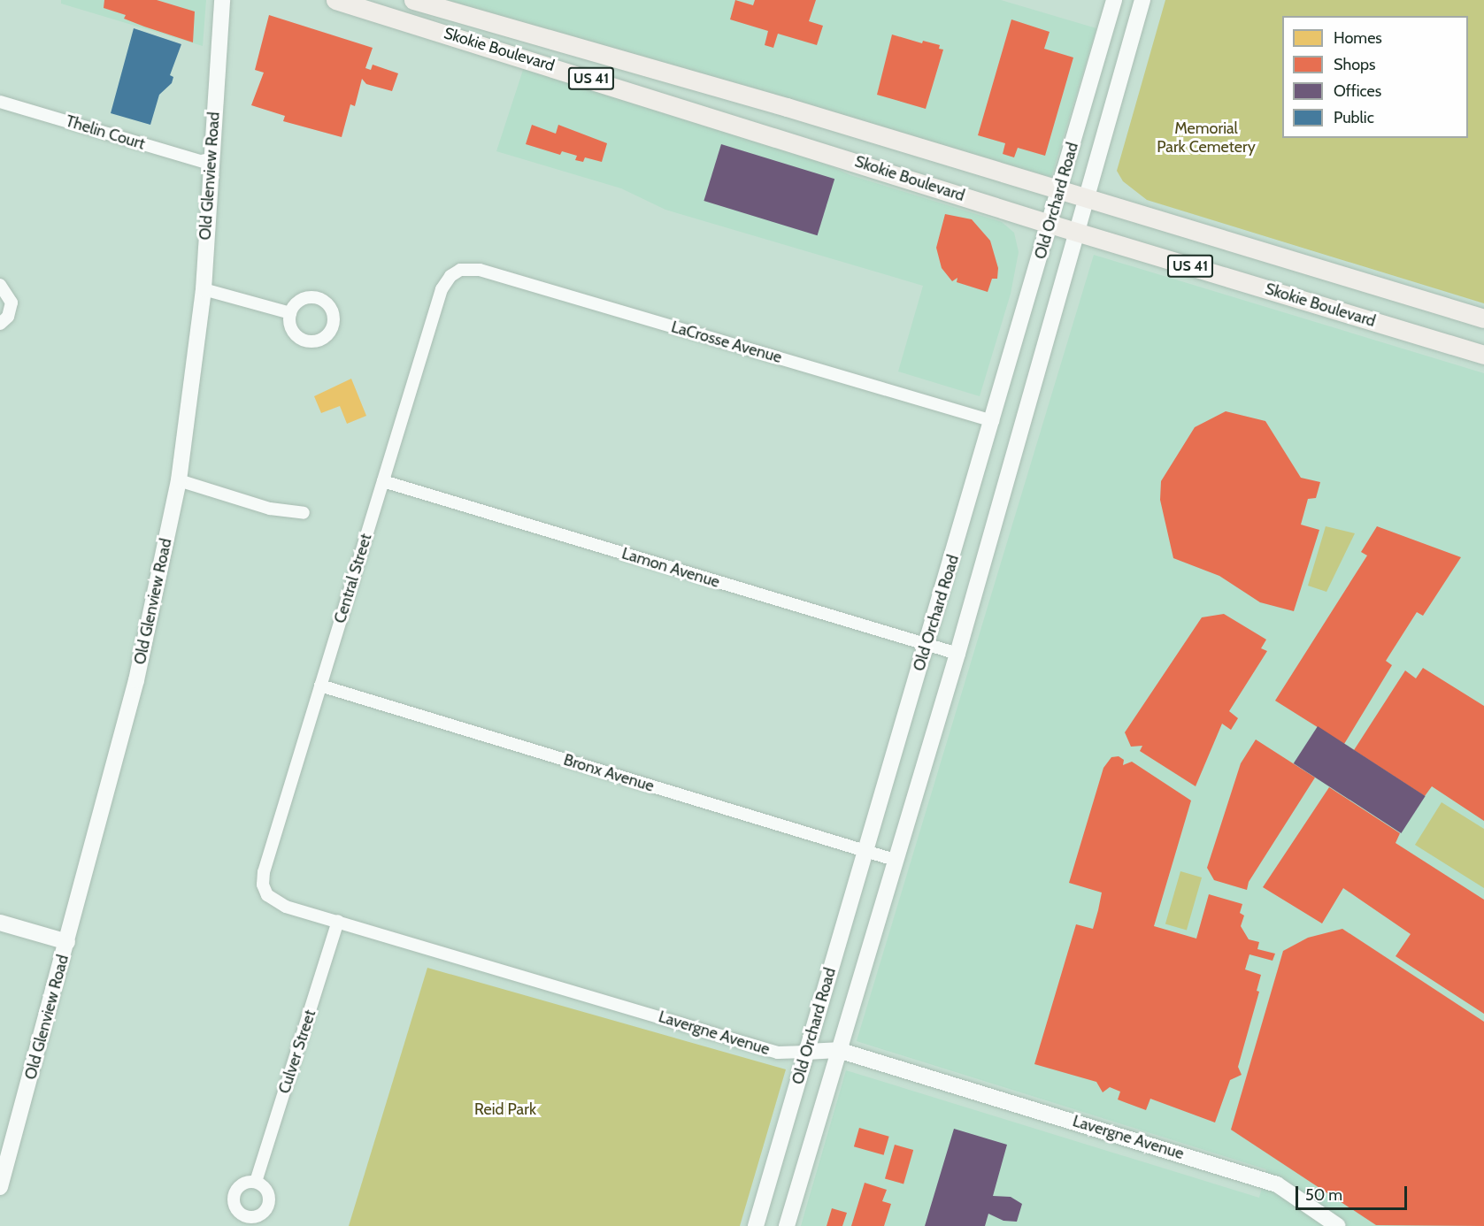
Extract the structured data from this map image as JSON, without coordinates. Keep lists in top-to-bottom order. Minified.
{"streets":{"main road":["Skokie Boulevard","US 41","Old Glenview Road","Old Orchard Road","Lavergne Avenue"],"street":["Thelin Court","LaCrosse Avenue","Lamon Avenue","Central Street","Bronx Avenue","Culver Street"]},"crossings":[["Skokie Boulevard","Old Orchard Road"],["Thelin Court","Old Glenview Road"],["Old Orchard Road","LaCrosse Avenue"],["Old Orchard Road","Lamon Avenue"],["Old Orchard Road","Bronx Avenue"],["Old Orchard Road","Lavergne Avenue"],["LaCrosse Avenue","Central Street"],["Lamon Avenue","Central Street"],["Central Street","Bronx Avenue"],["Central Street","Lavergne Avenue"],["Lavergne Avenue","Culver Street"]],"parks":["Memorial Park Cemetery","Reid Park"],"legend":["Homes","Shops","Offices","Public"],"scale_bar":"50 m"}
